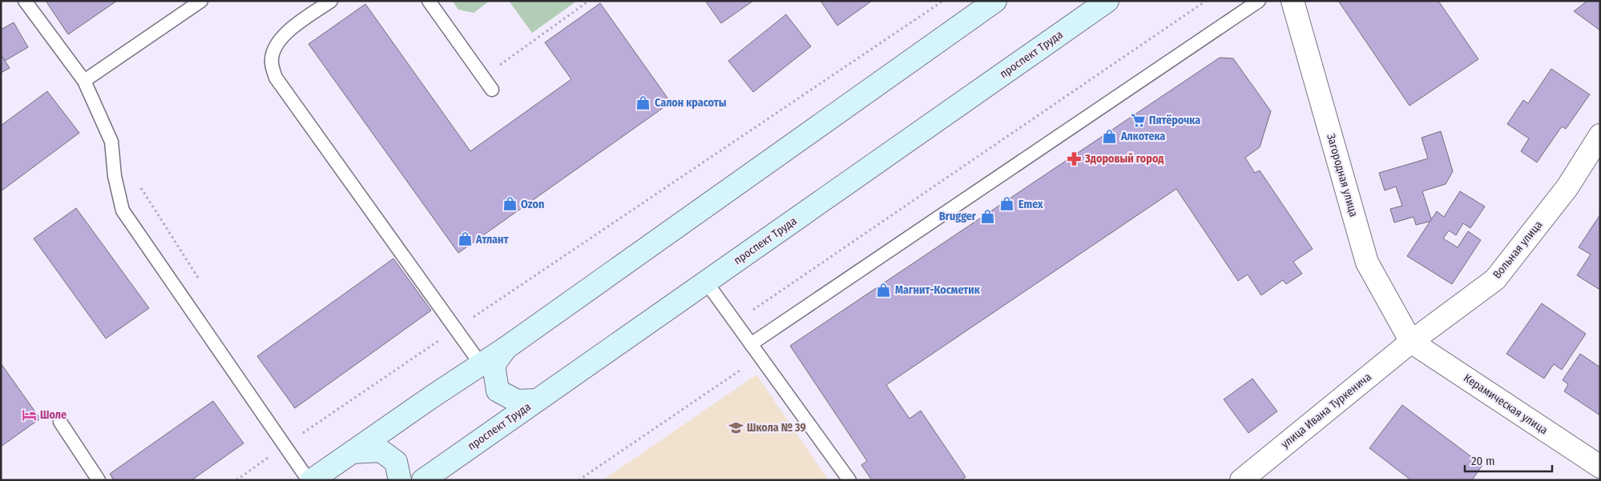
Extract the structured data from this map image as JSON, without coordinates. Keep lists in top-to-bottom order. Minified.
{"streets":{"main road":["проспект Труда"],"street":["Загородная улица","Вольная улица","Керамическая улица","улица Ивана Туркенича"]},"crossings":[["Загородная улица","Вольная улица"],["Загородная улица","Керамическая улица"],["Загородная улица","улица Ивана Туркенича"],["Вольная улица","Керамическая улица"],["Вольная улица","улица Ивана Туркенича"],["Керамическая улица","улица Ивана Туркенича"]],"places":{"shop":["Салон красоты","Алкотека","Ozon","Emex","Brugger","Атлант","Магнит-Косметик"],"supermarket":["Пятёрочка"],"pharmacy":["Здоровый город"],"hotel":["Шоле"],"school or university":["Школа № 39"]},"scale_bar":"20 m"}
